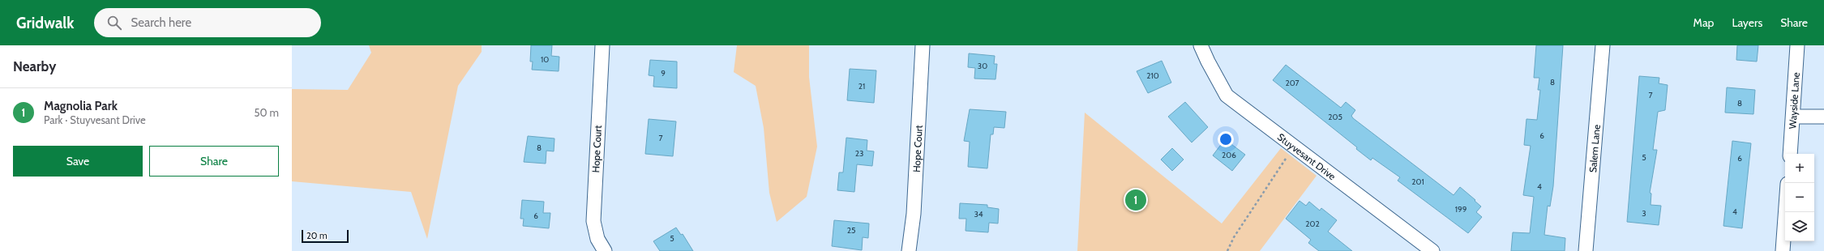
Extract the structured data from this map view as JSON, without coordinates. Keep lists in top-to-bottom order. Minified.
{"streets":{"street":["Wayside Lane","Hope Court","Salem Lane","Stuyvesant Drive"]},"house_numbers":["10","30","9","210","8","207","21","7","8","205","6","7","8","23","206","5","6","201","4","199","4","3","34","6","202","25","5"],"scale_bar":"20 m","page":{"header":"Gridwalk","search":"Search here","nav":["Map","Layers","Share"],"heading":"Nearby","list":[{"mark":"1","name":"Magnolia Park","note":"Park · Stuyvesant Drive","value":"50 m"}],"buttons":["Save","Share"],"map_buttons":["+","−"],"pins":"1","scale":"20 m"}}
